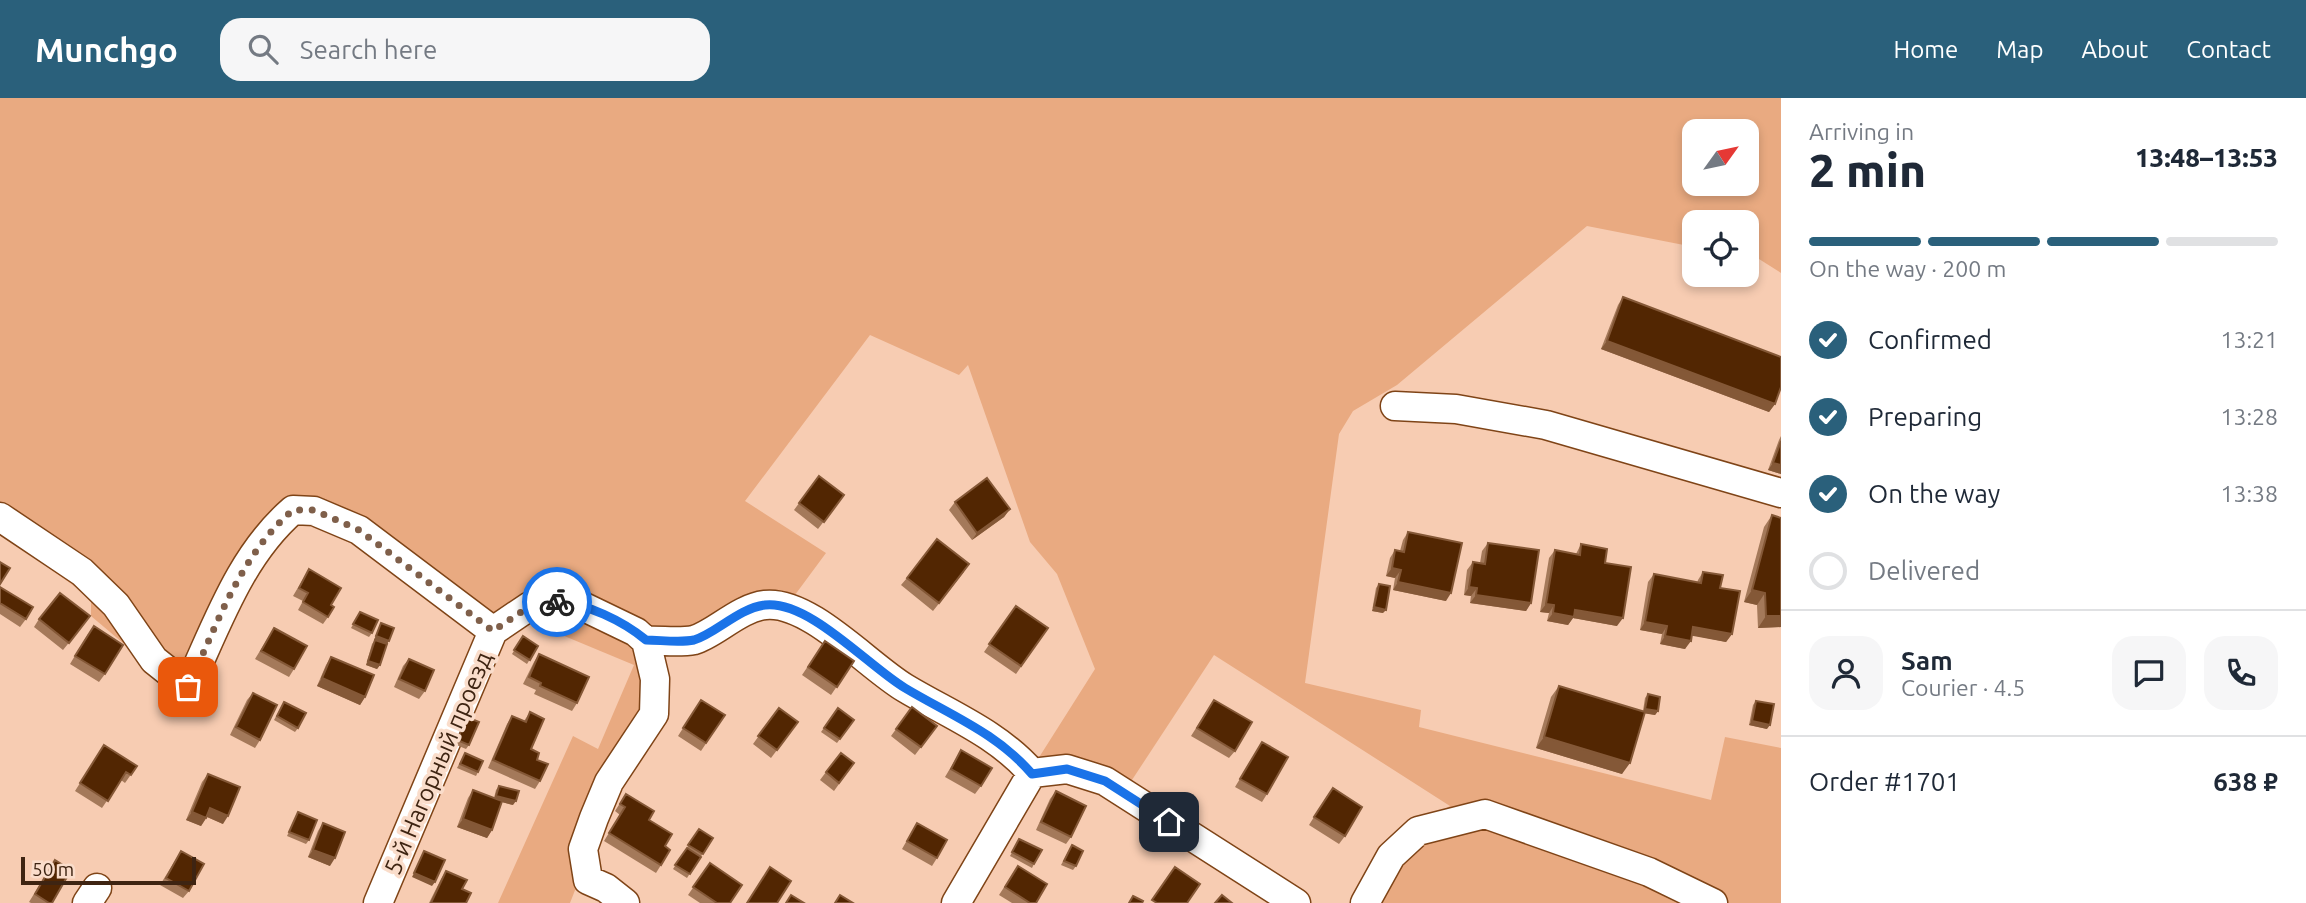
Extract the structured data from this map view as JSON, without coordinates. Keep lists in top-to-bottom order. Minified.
{"streets":{"street":["5-й Нагорный проезд"]},"scale_bar":"50 m","north":"top right","page":{"header":"Munchgo","search":"Search here","nav":["Home","Map","About","Contact"],"heading":["2 min","Arriving in","13:48–13:53"],"panel":["Sam","Courier · 4.5","Order #1701","638 ₽"],"bar":"On the way · 200 m","list":[["Confirmed","13:21"],["Preparing","13:28"],["On the way","13:38"],"Delivered"],"scale":"50 m"}}
